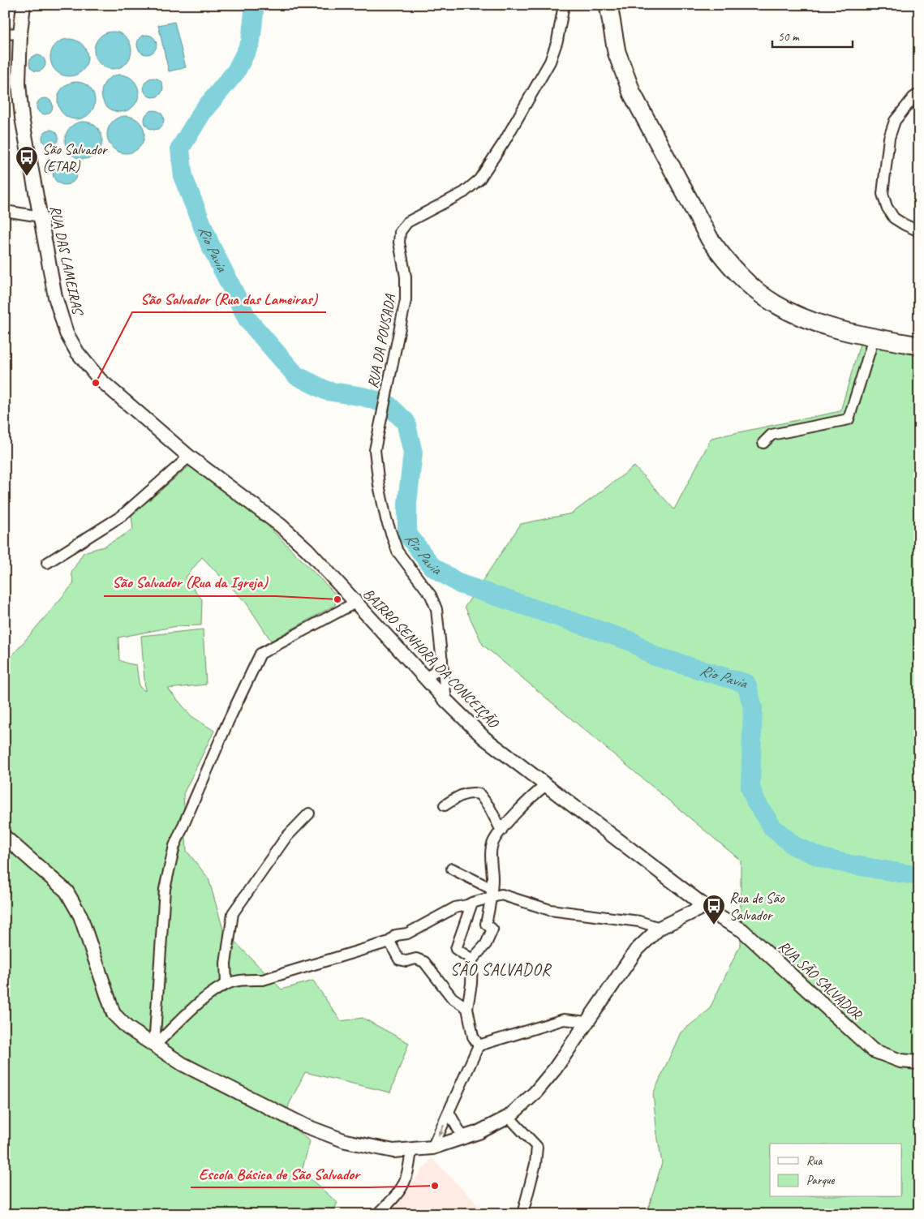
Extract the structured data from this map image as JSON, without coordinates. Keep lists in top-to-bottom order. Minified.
{"streets":{"street":["RUA DAS LAMEIRAS","RUA DA POUSADA","BAIRRO SENHORA DA CONCEIÇÃO","RUA SÃO SALVADOR"]},"crossings":[["RUA DAS LAMEIRAS","BAIRRO SENHORA DA CONCEIÇÃO"],["RUA DA POUSADA","BAIRRO SENHORA DA CONCEIÇÃO"],["BAIRRO SENHORA DA CONCEIÇÃO","RUA SÃO SALVADOR"]],"districts":["SÃO SALVADOR"],"water":["Rio Pavia"],"places":{"bus stop":["São Salvador (ETAR)","Rua de São Salvador"],"other":["São Salvador (Rua das Lameiras)","São Salvador (Rua da Igreja)","Escola Básica de São Salvador"]},"legend":["Rua","Parque"],"scale_bar":"50 m"}
